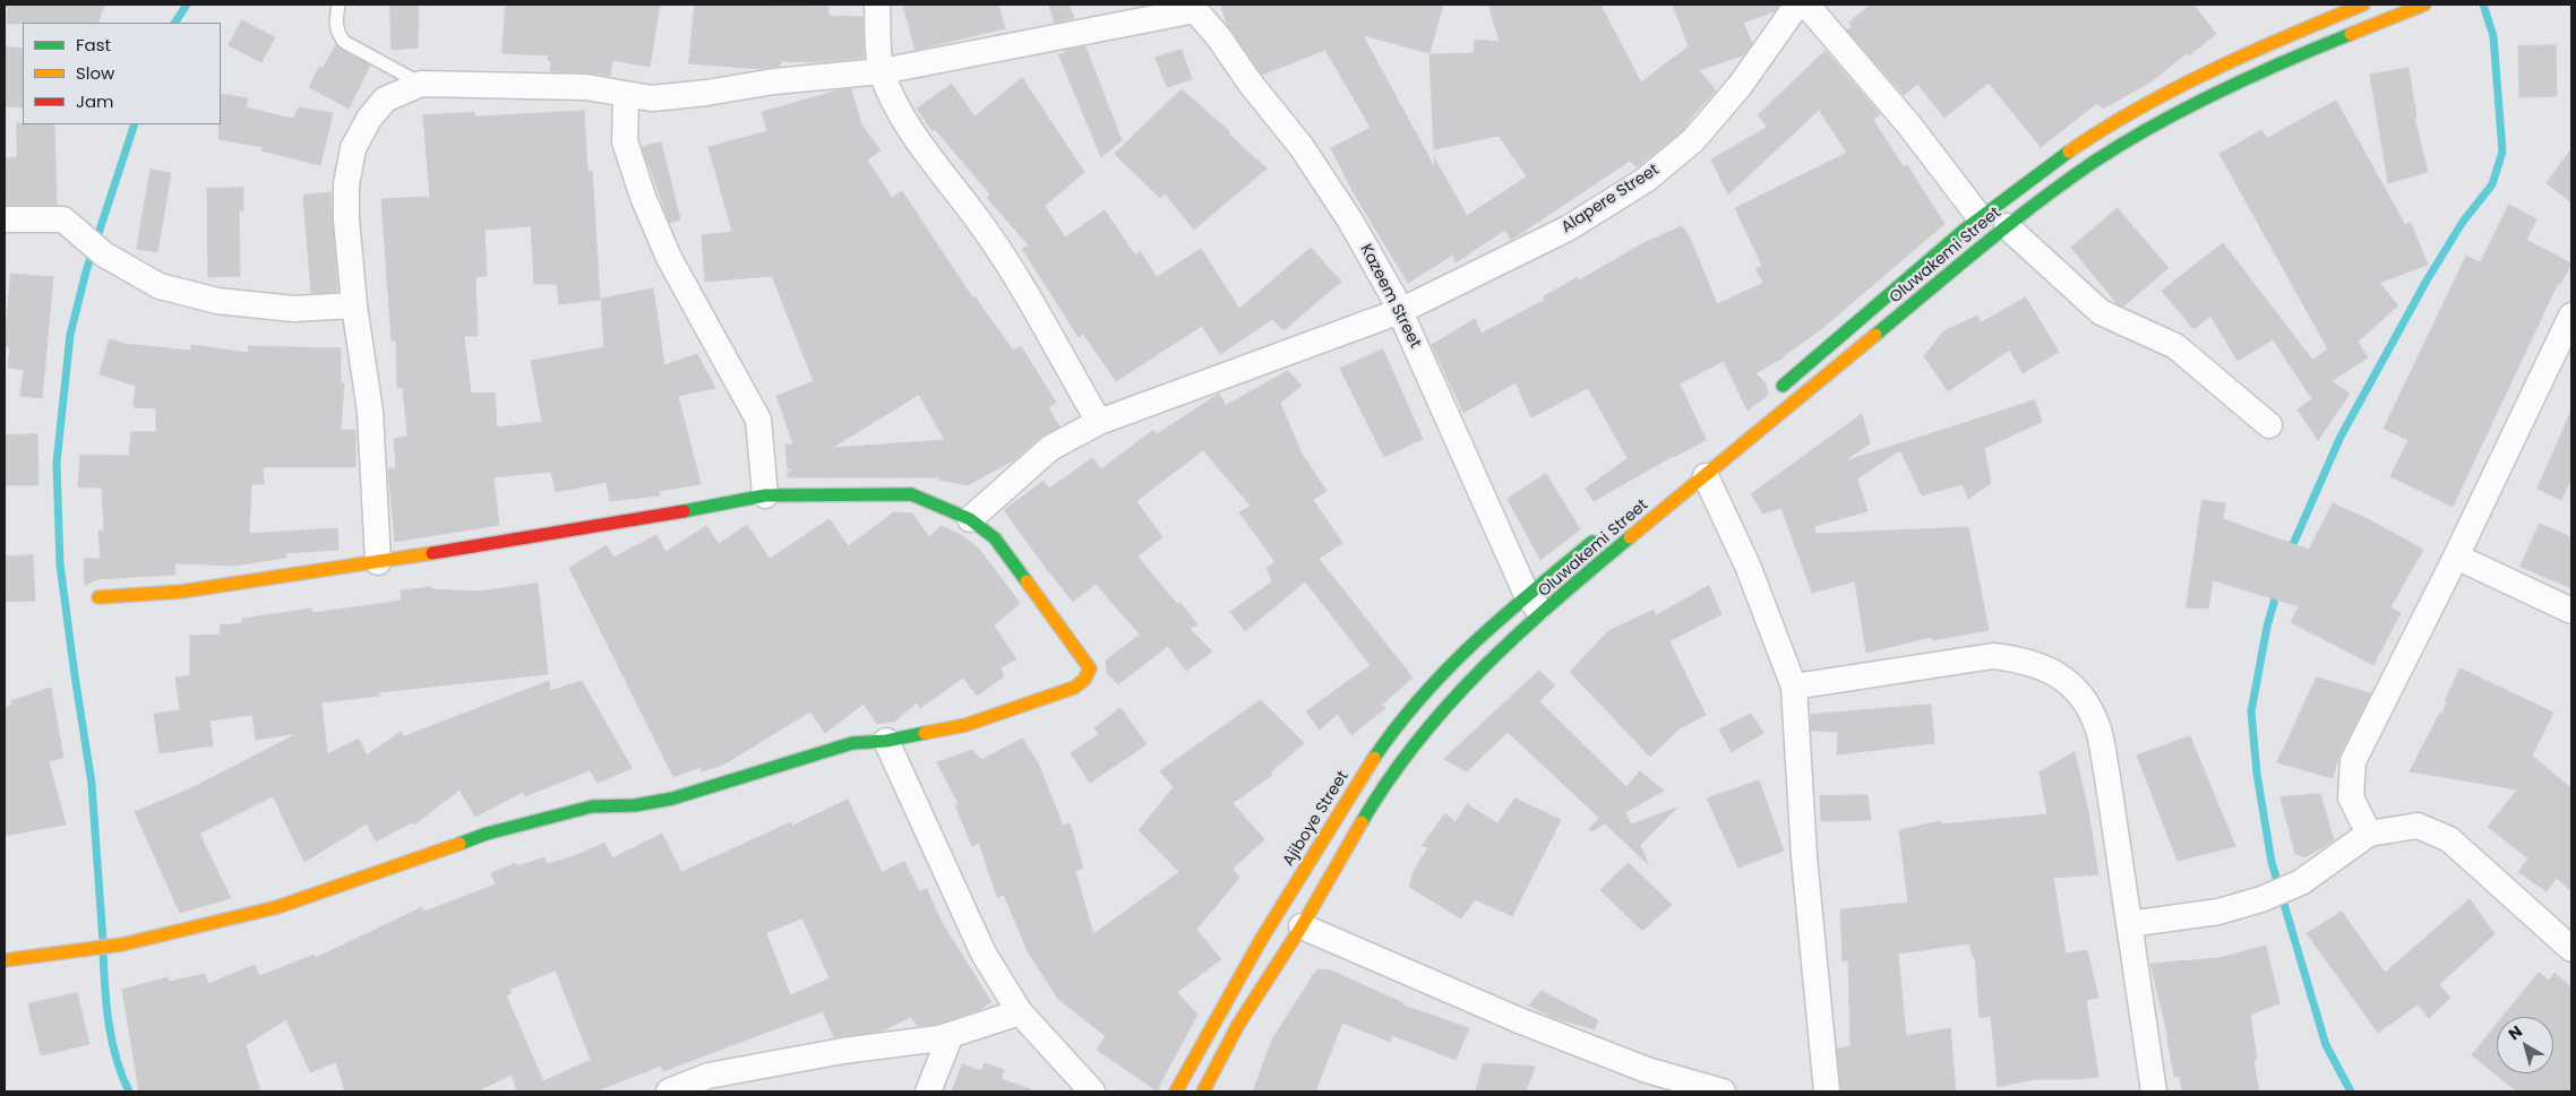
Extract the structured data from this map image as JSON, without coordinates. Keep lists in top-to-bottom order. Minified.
{"streets":{"street":["Alapere Street","Oluwakemi Street","Kazeem Street","Ajiboye Street"]},"crossings":[["Alapere Street","Kazeem Street"],["Oluwakemi Street","Kazeem Street"],["Oluwakemi Street","Ajiboye Street"],["Kazeem Street","Ajiboye Street"]],"legend":["Fast","Slow","Jam"],"north":"top left"}
